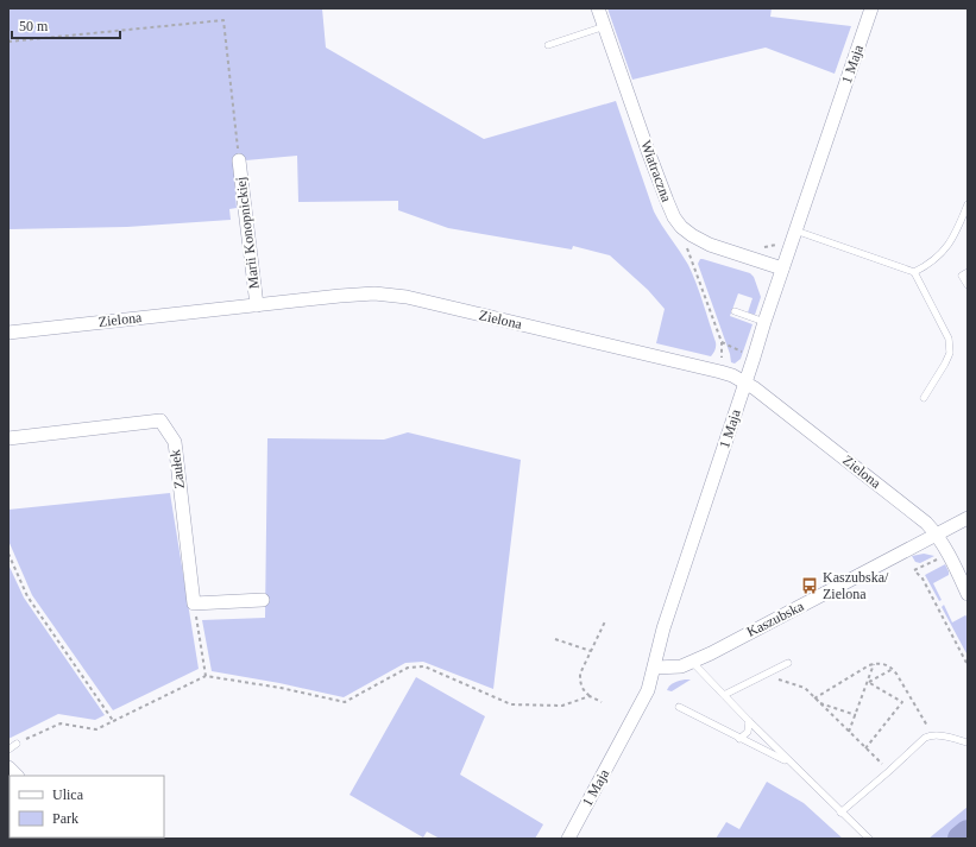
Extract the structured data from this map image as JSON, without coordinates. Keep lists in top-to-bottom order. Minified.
{"streets":{"street":["1 Maja","Wiatraczna","Marii Konopnickiej","Zielona","Zaułek","Kaszubska"]},"crossings":[["1 Maja","Wiatraczna"],["1 Maja","Zielona"],["1 Maja","Kaszubska"],["Marii Konopnickiej","Zielona"],["Zielona","Kaszubska"]],"places":{"bus stop":["Kaszubska/ Zielona"]},"legend":["Ulica","Park"],"scale_bar":"50 m"}
